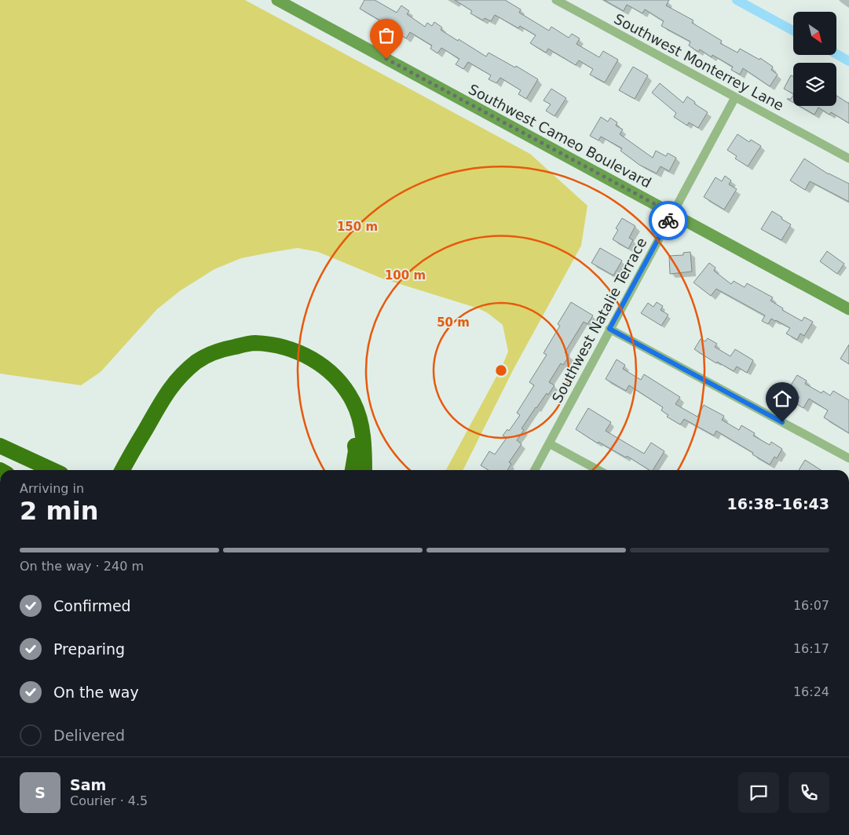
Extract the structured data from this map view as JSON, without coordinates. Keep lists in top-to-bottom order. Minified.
{"streets":{"street":["Southwest Monterrey Lane","Southwest Cameo Boulevard","Southwest Natalie Terrace"]},"crossings":[["Southwest Monterrey Lane","Southwest Natalie Terrace"],["Southwest Cameo Boulevard","Southwest Natalie Terrace"]],"north":"bottom right","page":{"heading":["2 min","Arriving in","16:38–16:43"],"panel":["Sam","Courier · 4.5"],"bar":"On the way · 240 m","list":[["Confirmed","16:07"],["Preparing","16:17"],["On the way","16:24"],"Delivered"],"round":"S"},"rings":["150 m","100 m","50 m"]}
